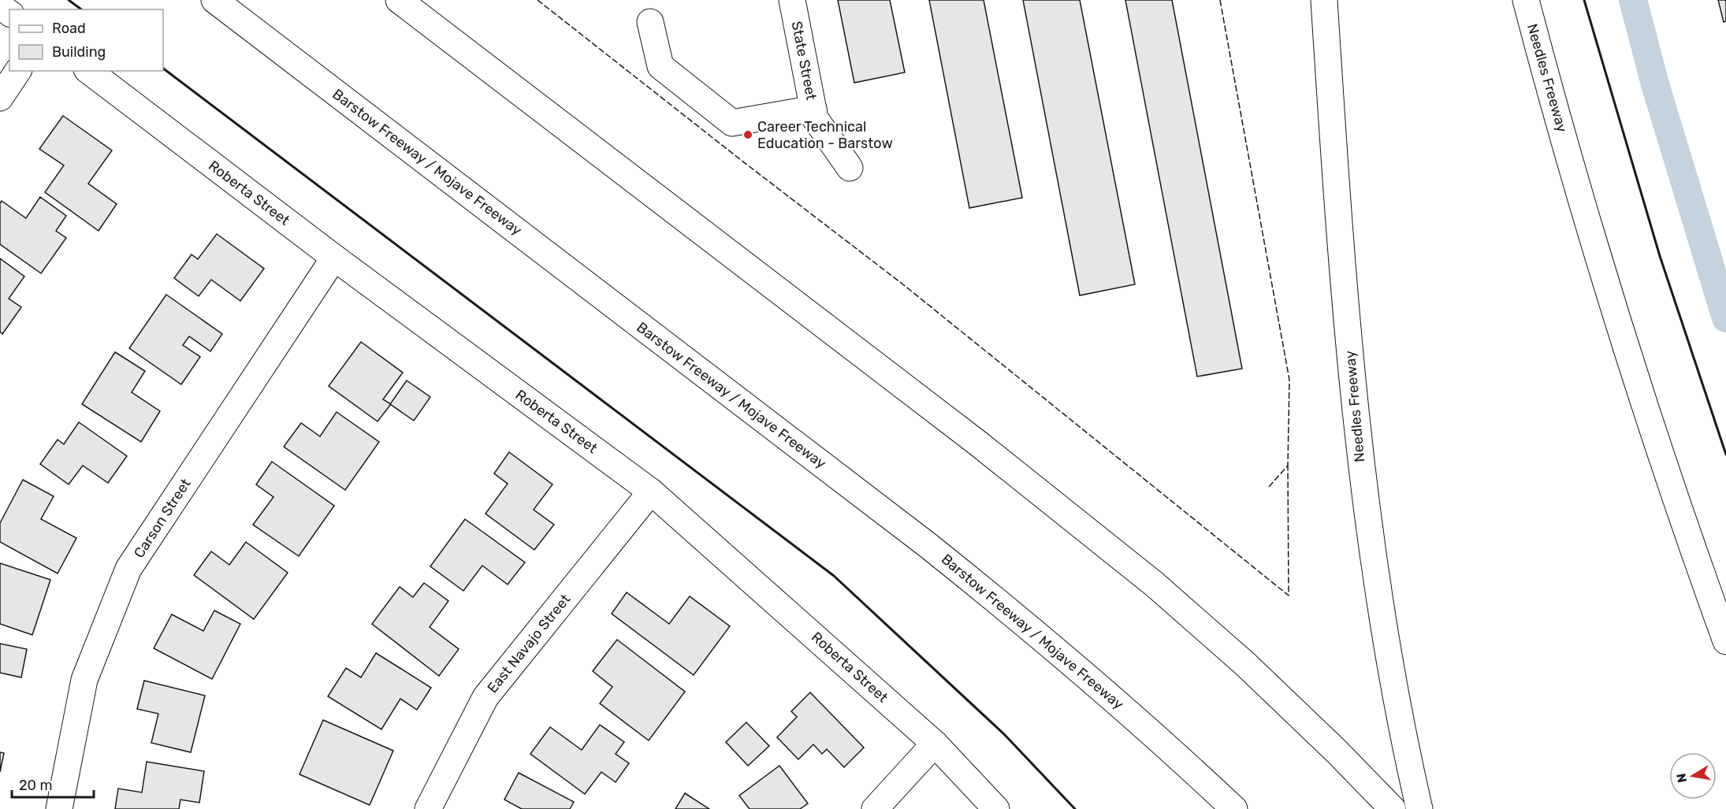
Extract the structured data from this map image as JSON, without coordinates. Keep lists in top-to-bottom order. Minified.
{"streets":{"main road":["State Street","Needles Freeway","Barstow Freeway / Mojave Freeway","Roberta Street","Carson Street","East Navajo Street"]},"crossings":[["Roberta Street","Carson Street"],["Roberta Street","East Navajo Street"]],"places":["Career Technical Education - Barstow"],"legend":["Road","Building"],"scale_bar":"20 m","north":"left"}
